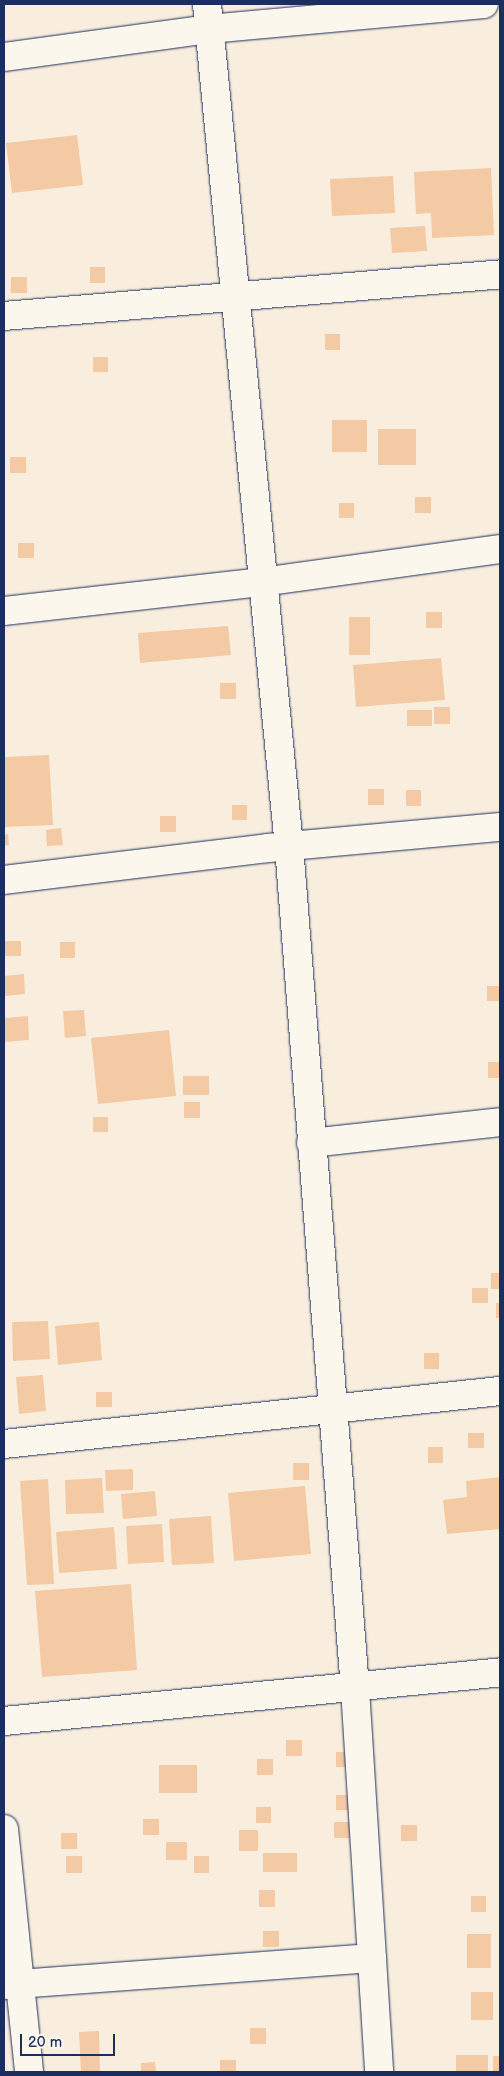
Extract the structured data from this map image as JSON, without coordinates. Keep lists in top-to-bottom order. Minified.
{"scale_bar":"20 m"}
